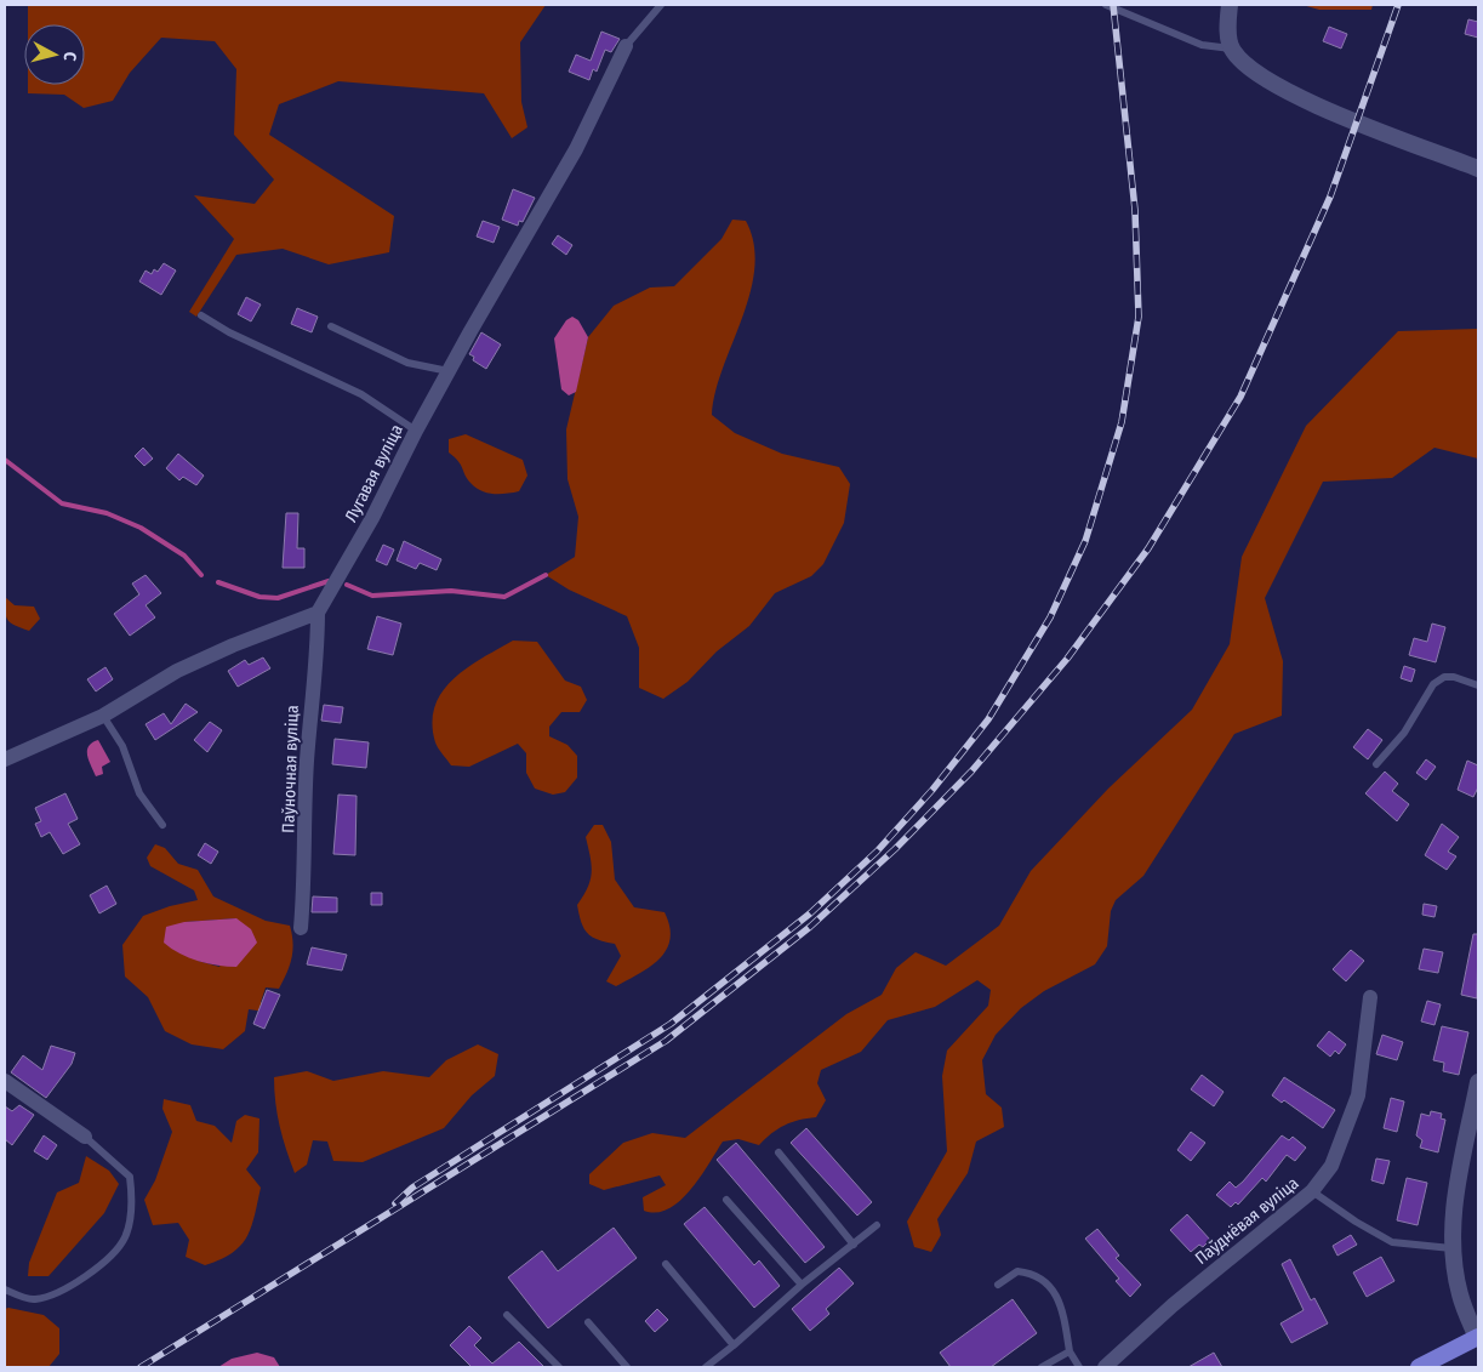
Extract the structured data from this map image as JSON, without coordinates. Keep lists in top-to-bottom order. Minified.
{"streets":{"street":["Лугавая вуліца","Паўночная вуліца","Паўднёвая вуліца"]},"crossings":[["Лугавая вуліца","Паўночная вуліца"]],"north":"right"}
